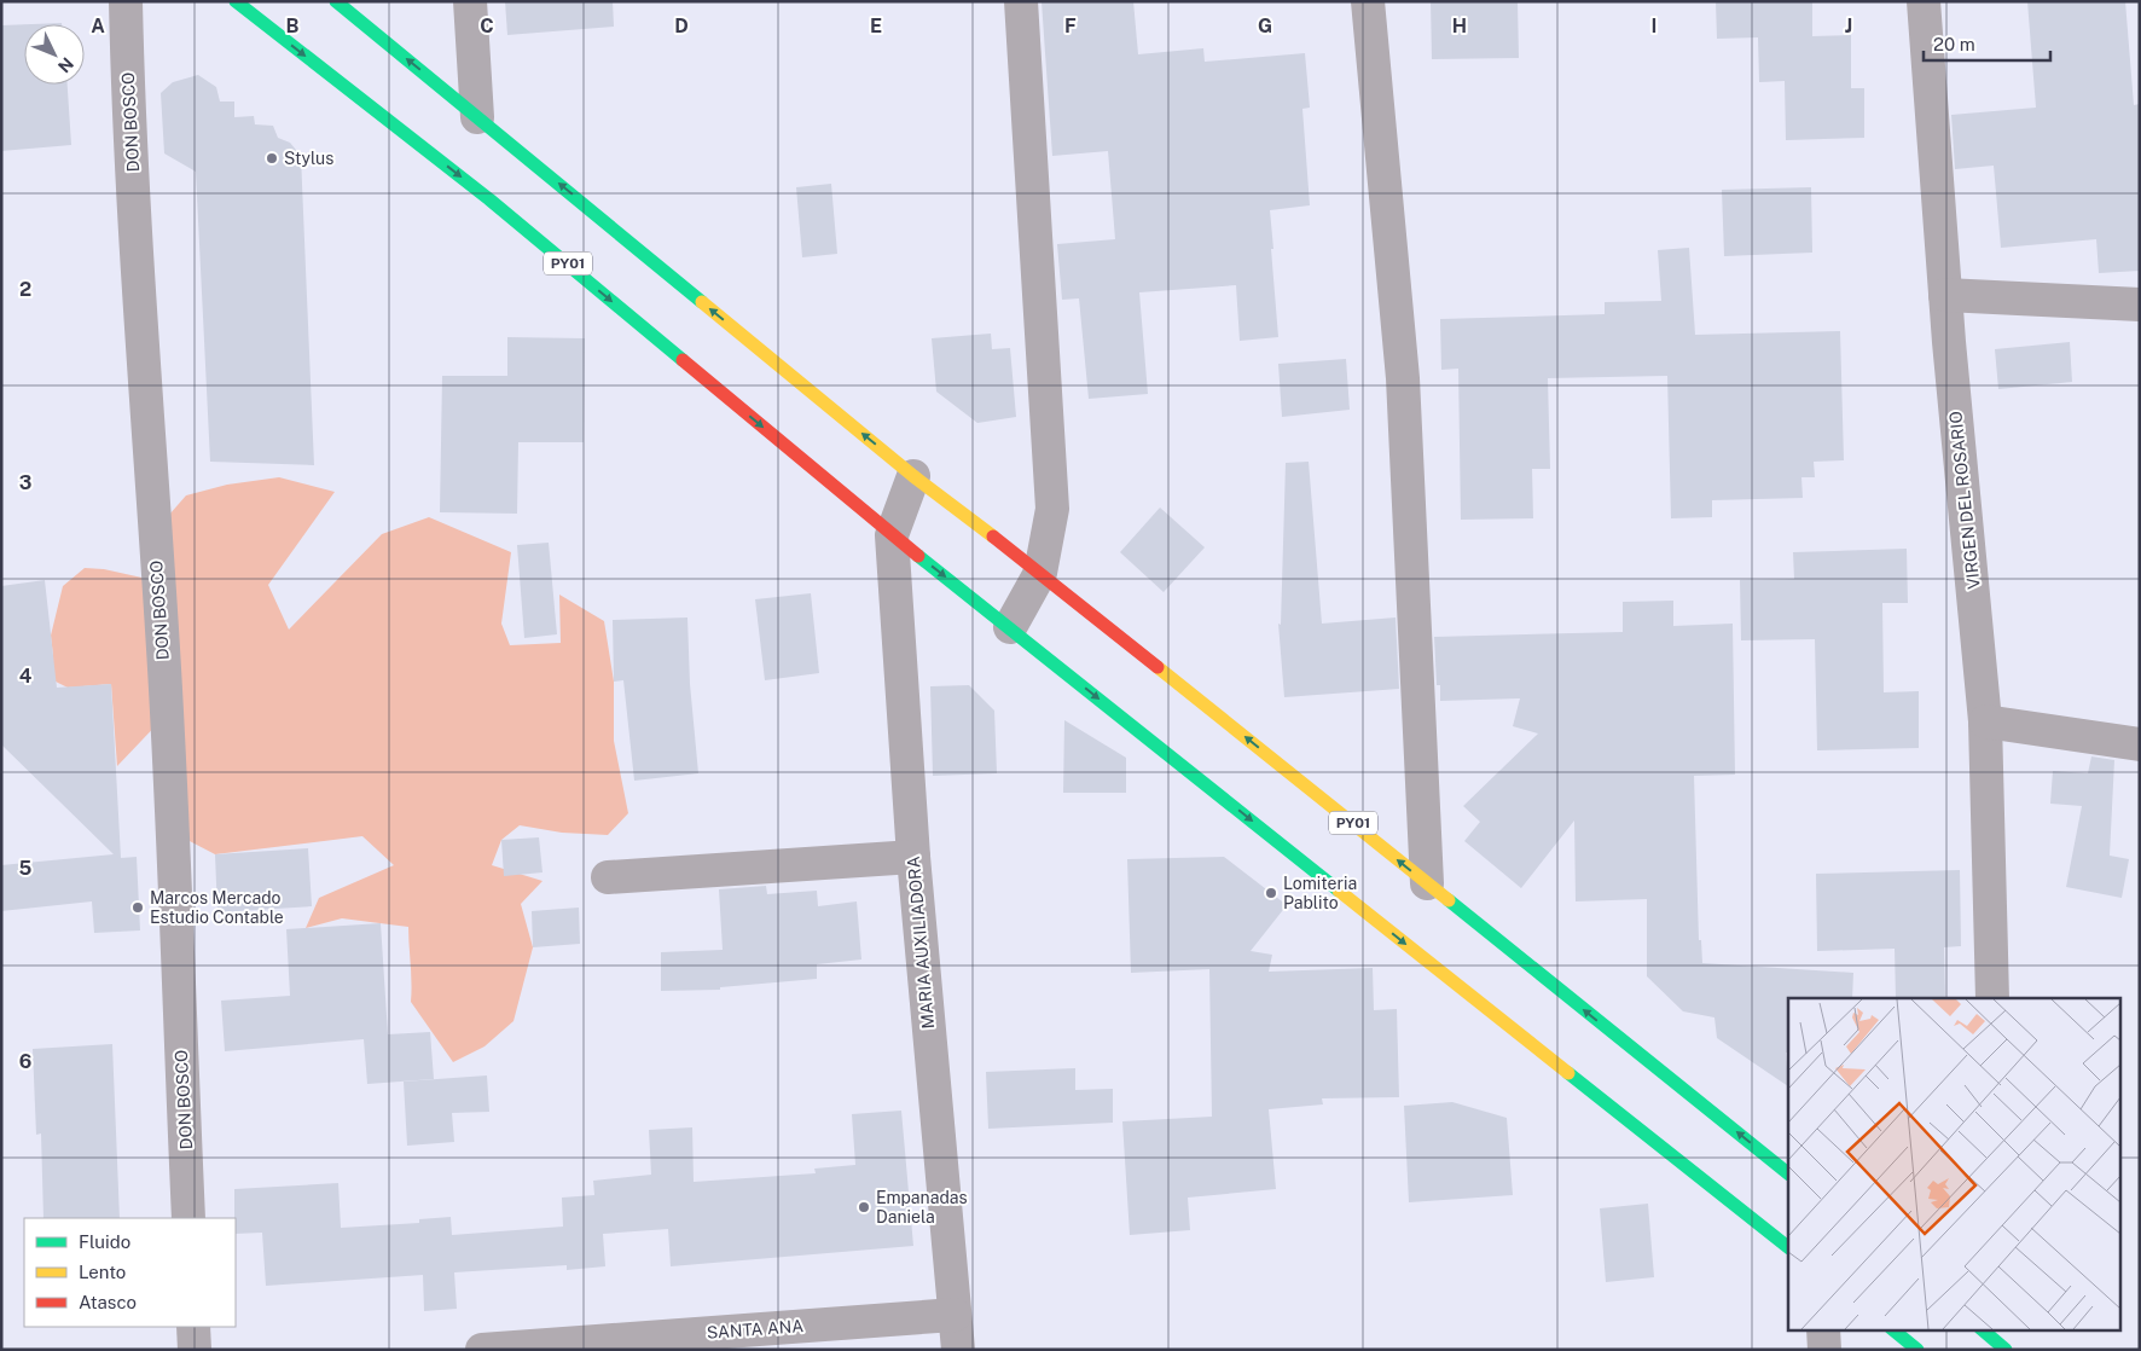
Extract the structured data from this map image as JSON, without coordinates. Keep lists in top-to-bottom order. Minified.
{"streets":{"highway":["PY01"],"street":["DON BOSCO","VIRGEN DEL ROSARIO","MARIA AUXILIADORA","SANTA ANA"]},"crossings":[["PY01","MARIA AUXILIADORA"],["MARIA AUXILIADORA","SANTA ANA"]],"places":["Stylus","Lomiteria Pablito","Marcos Mercado Estudio Contable","Empanadas Daniela"],"legend":["Fluido","Lento","Atasco"],"scale_bar":"20 m","north":"bottom right","grid":{"columns":["A","B","C","D","E","F","G","H","I","J"],"rows":["2","3","4","5","6"]}}
